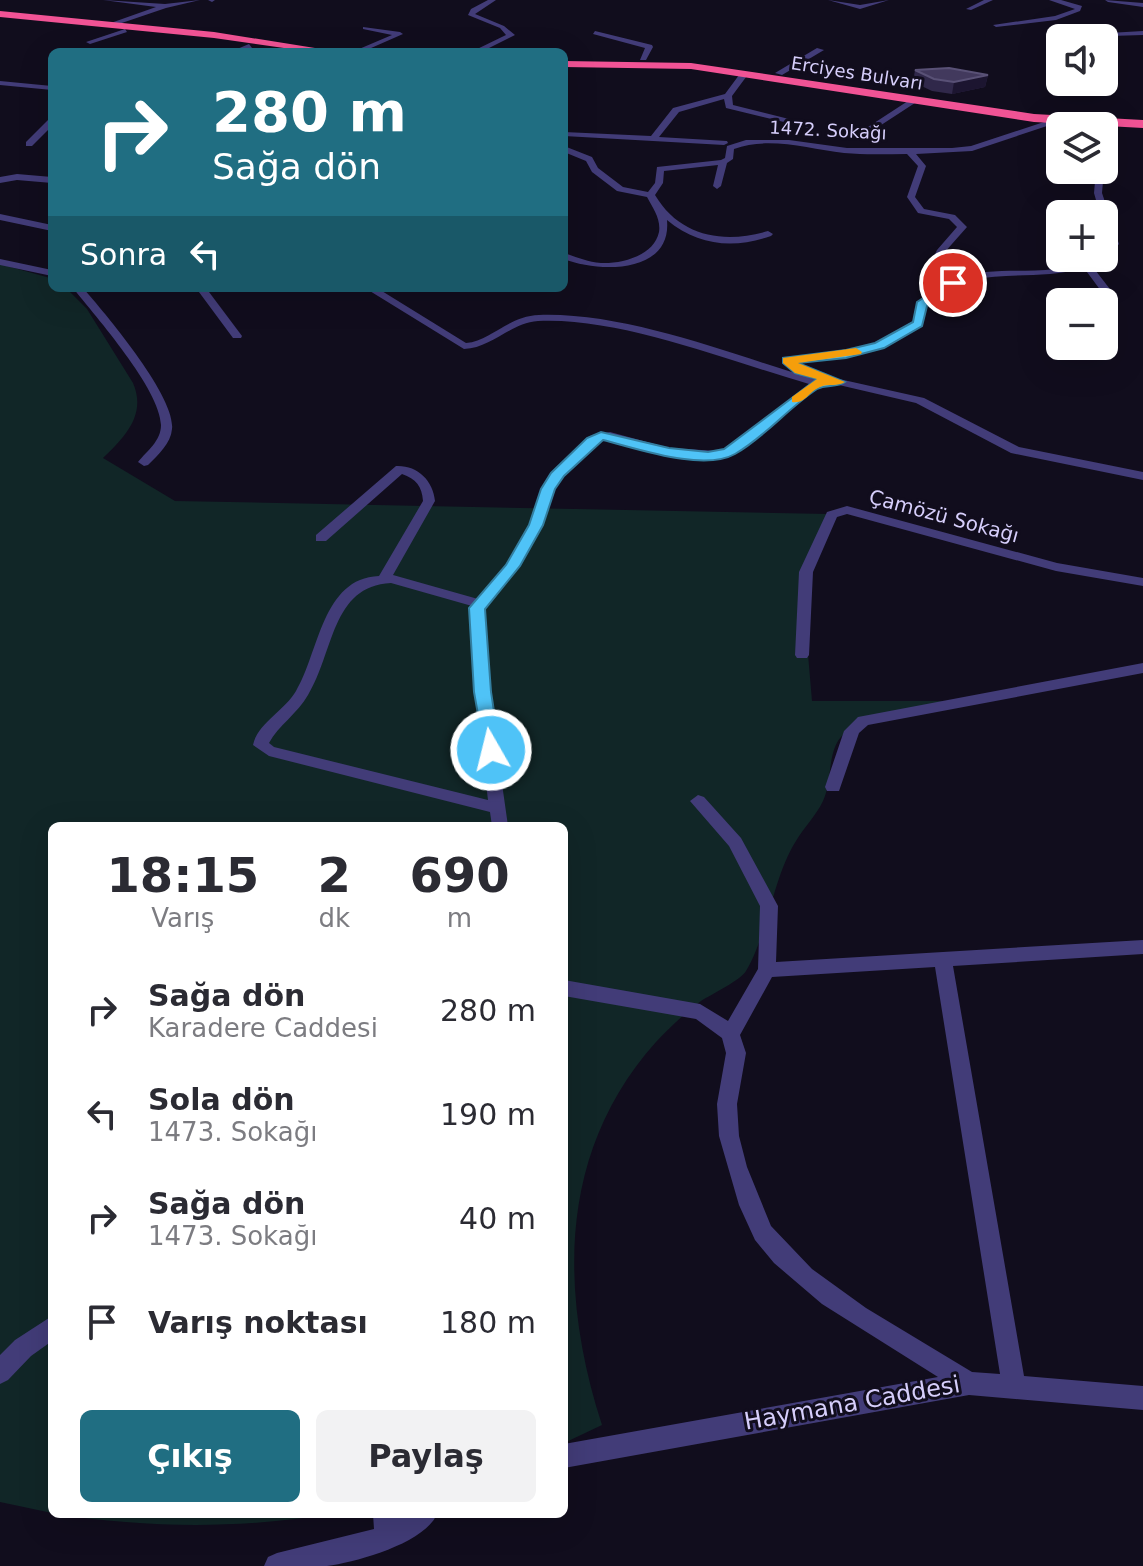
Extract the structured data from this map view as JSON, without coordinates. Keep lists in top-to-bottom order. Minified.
{"streets":{"highway":["Erciyes Bulvarı"],"street":["1472. Sokağı","Çamözü Sokağı","Haymana Caddesi"]},"crossings":[["Erciyes Bulvarı","1472. Sokağı"]],"page":{"map_buttons":["+","−"],"turn":["280 m","Sağa dön"],"then":"Sonra","eta":["18:15","Varış","2","dk","690","m"],"list":[{"name":"Sağa dön","note":"Karadere Caddesi","value":"280 m"},{"name":"Sola dön","note":"1473. Sokağı","value":"190 m"},{"name":"Sağa dön","note":"1473. Sokağı","value":"40 m"},{"name":"Varış noktası","value":"180 m"}],"buttons":["Çıkış","Paylaş"]}}
